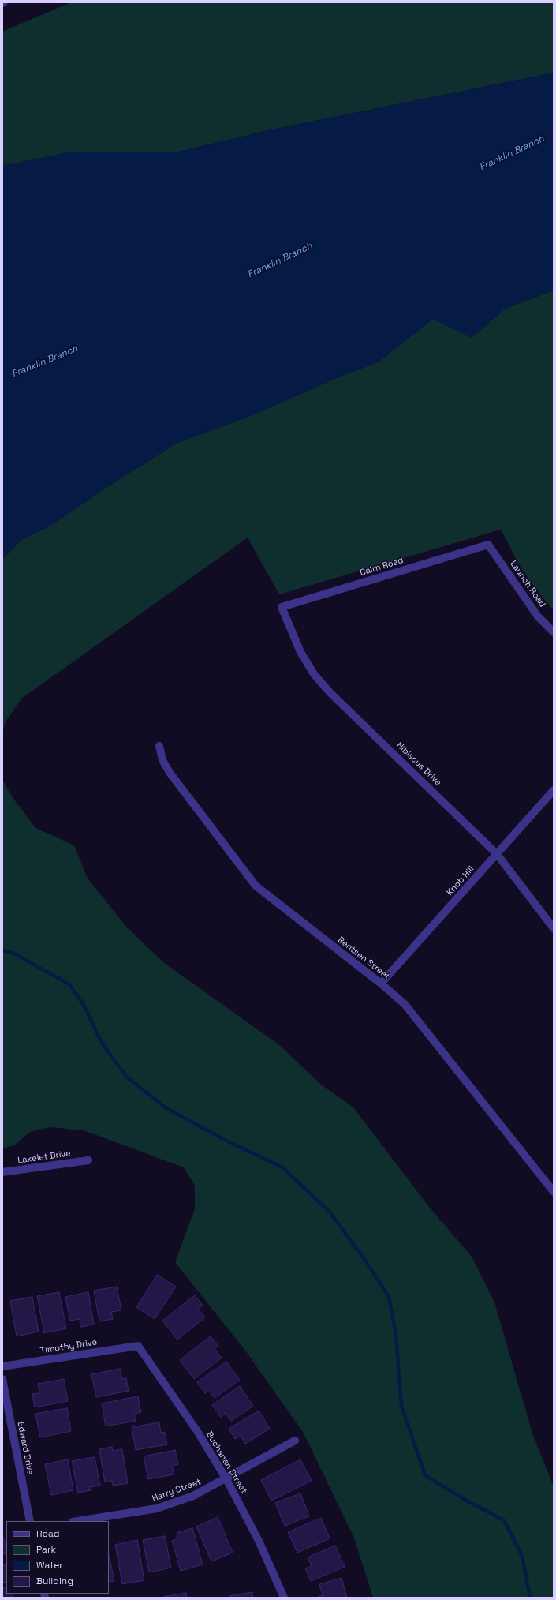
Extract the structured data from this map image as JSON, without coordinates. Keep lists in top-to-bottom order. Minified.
{"streets":{"street":["Cairn Road","Launch Road","Hibiscus Drive","Knob Hill","Bentsen Street","Lakelet Drive","Timothy Drive","Edward Drive","Buchanan Street","Harry Street"]},"crossings":[["Cairn Road","Launch Road"],["Cairn Road","Hibiscus Drive"],["Hibiscus Drive","Knob Hill"],["Knob Hill","Bentsen Street"],["Timothy Drive","Buchanan Street"],["Buchanan Street","Harry Street"]],"water":["Franklin Branch"],"legend":["Road","Park","Water","Building"]}
